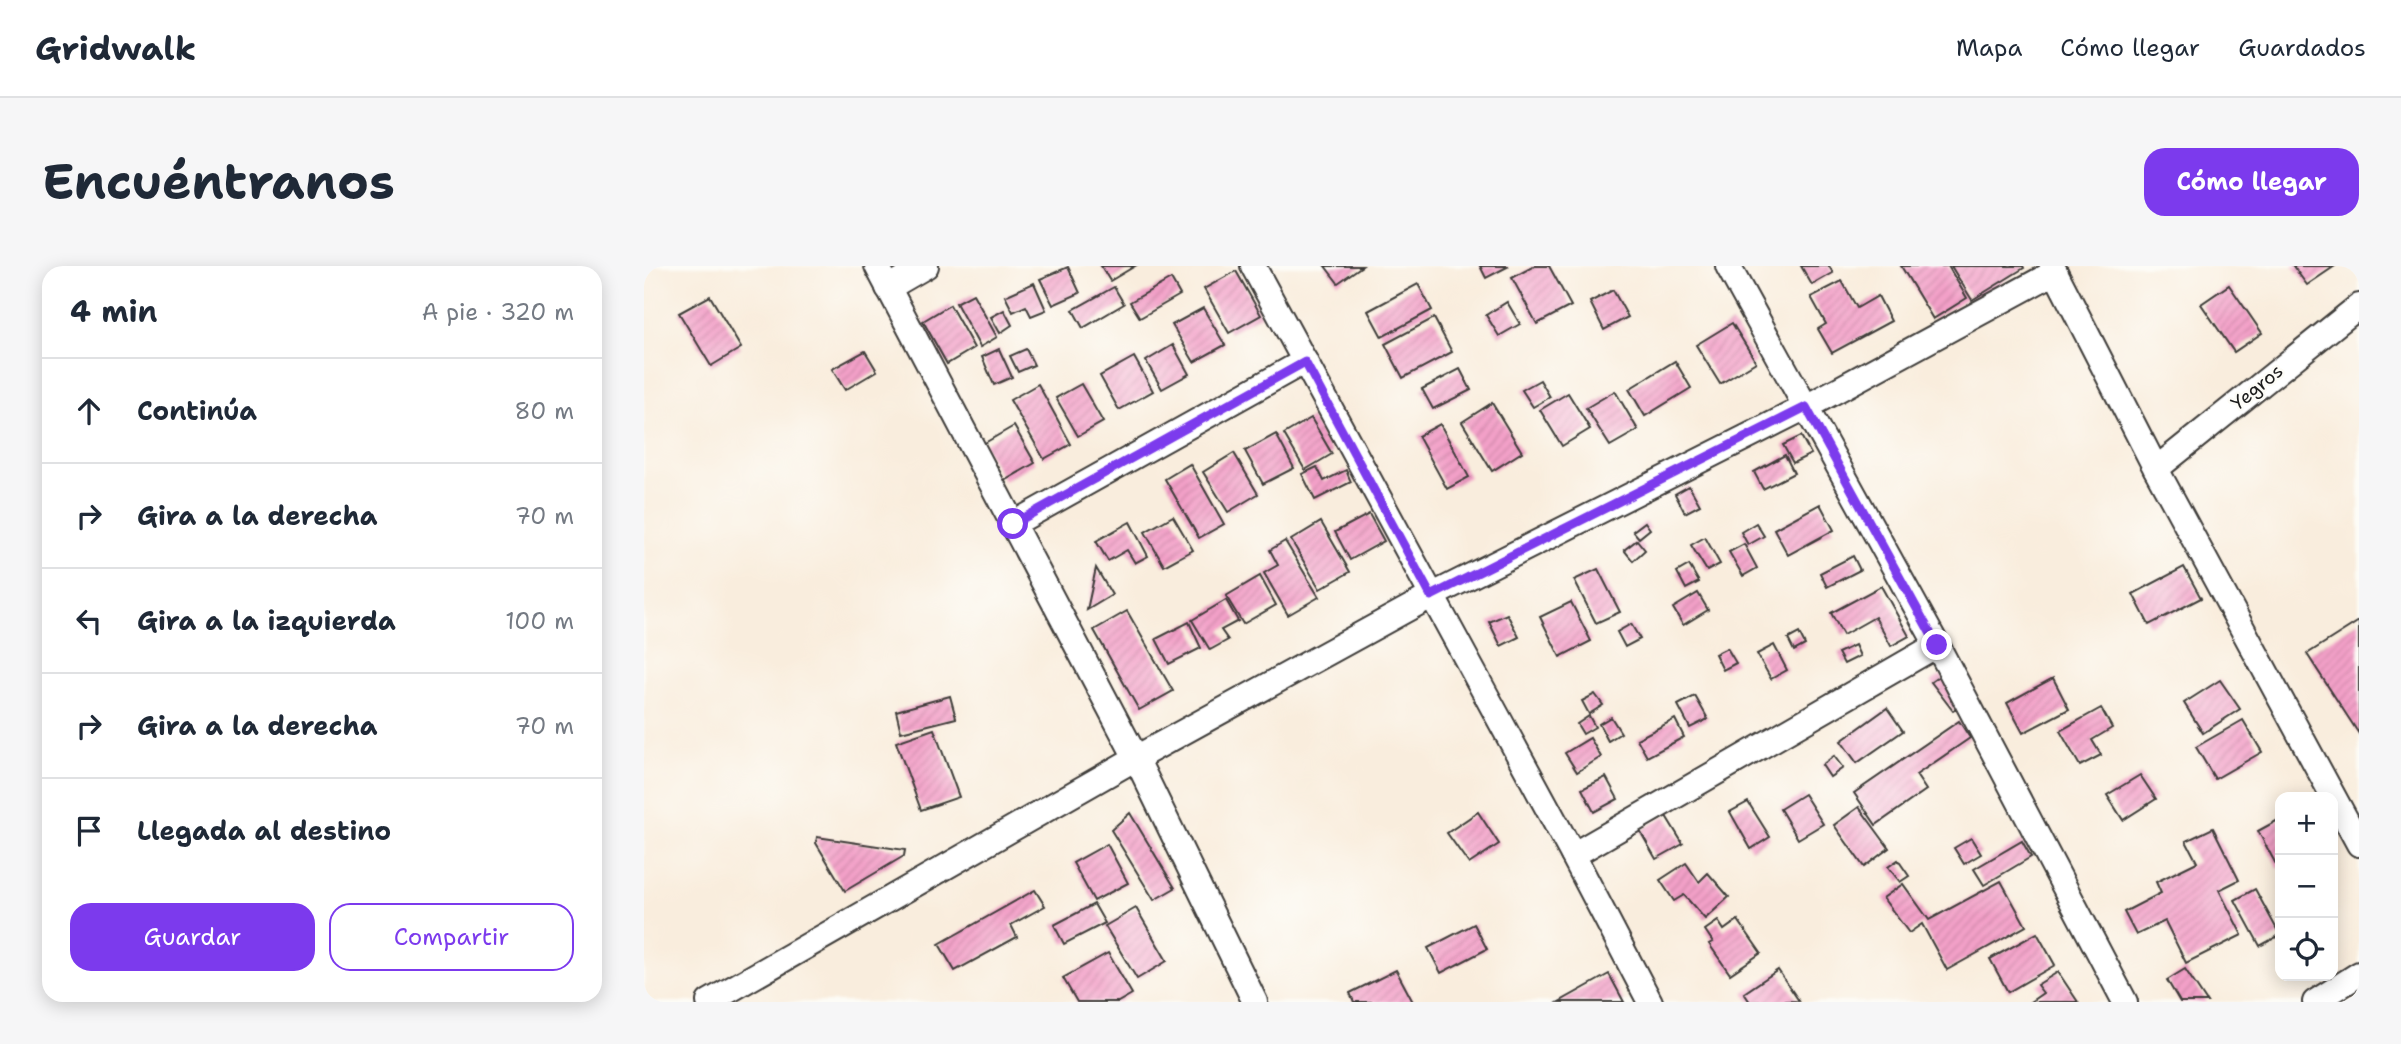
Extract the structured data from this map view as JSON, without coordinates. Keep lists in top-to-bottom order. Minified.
{"streets":{"street":["Yegros"]},"page":{"header":"Gridwalk","nav":["Mapa","Cómo llegar","Guardados"],"buttons":["Cómo llegar",["Guardar","Compartir"]],"title":"Encuéntranos","heading":["4 min","A pie · 320 m"],"list":[["Continúa","80 m"],["Gira a la derecha","70 m"],["Gira a la izquierda","100 m"],["Gira a la derecha","70 m"],"Llegada al destino"],"map_buttons":["+","−"]}}
